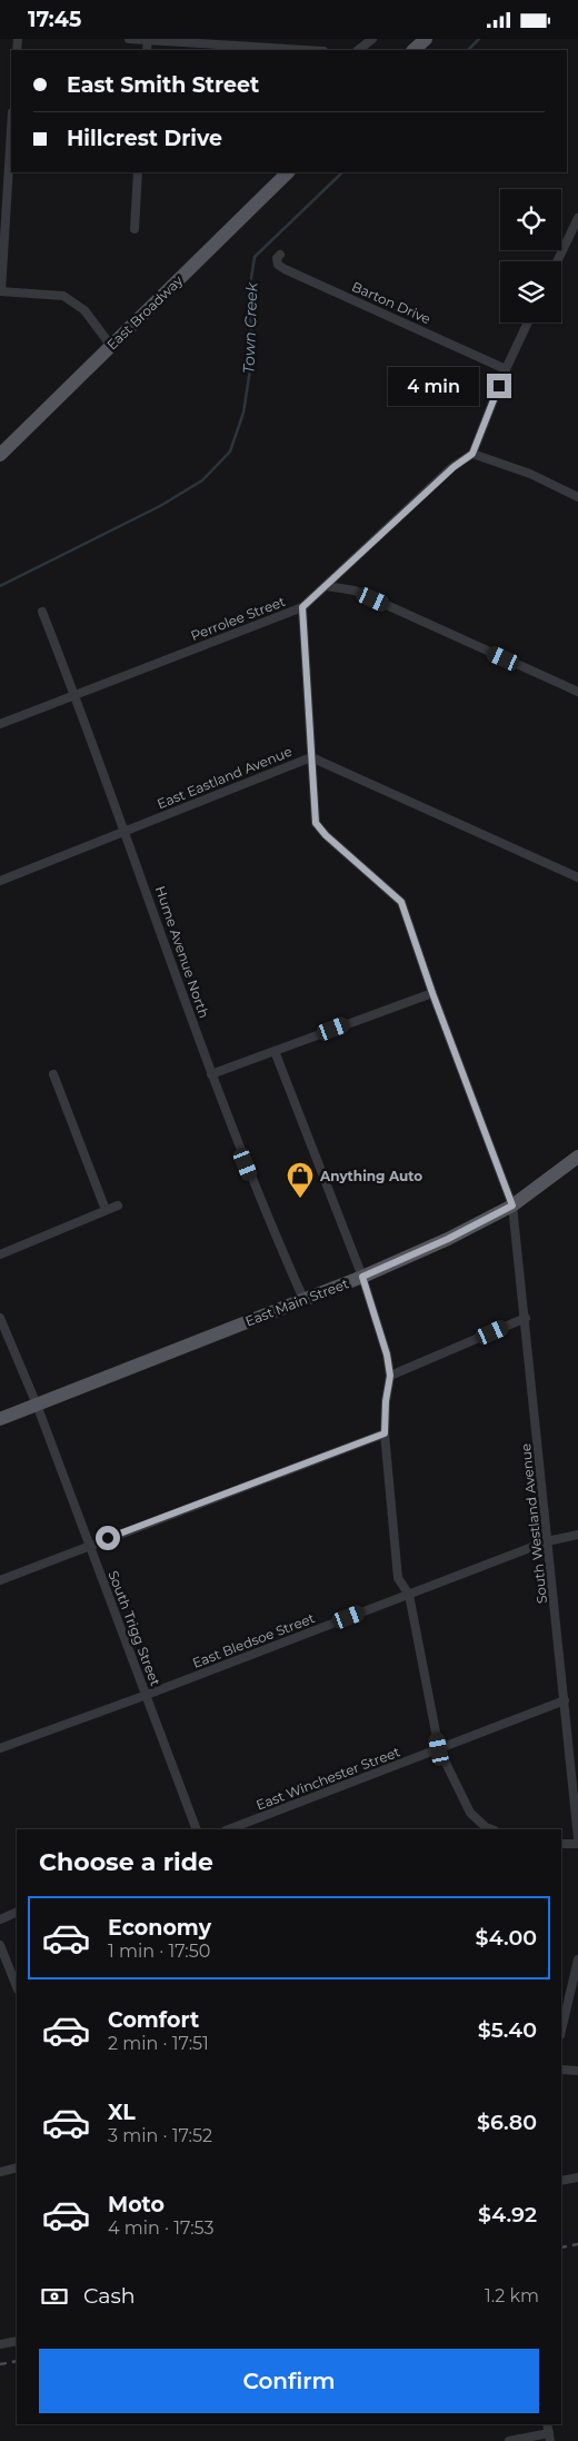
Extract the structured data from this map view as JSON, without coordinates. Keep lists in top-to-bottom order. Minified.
{"streets":{"main road":["East Broadway","East Main Street"],"street":["Barton Drive","Perrolee Street","East Eastland Avenue","Hume Avenue North","South Westland Avenue","South Trigg Street","East Bledsoe Street","East Winchester Street"]},"crossings":[["Perrolee Street","Hume Avenue North"],["Perrolee Street","South Westland Avenue"],["East Eastland Avenue","Hume Avenue North"],["East Eastland Avenue","South Westland Avenue"],["Hume Avenue North","East Main Street"],["East Main Street","South Westland Avenue"],["East Main Street","South Trigg Street"],["South Westland Avenue","East Bledsoe Street"],["South Westland Avenue","East Winchester Street"],["South Trigg Street","East Bledsoe Street"]],"water":["Town Creek"],"places":{"shop":["Anything Auto"]},"page":{"status":"17:45","banner":["East Smith Street","Hillcrest Drive"],"bubble":"4 min","heading":"Choose a ride","list":[{"name":"Economy","note":"1 min · 17:50","value":"$4.00"},{"name":"Comfort","note":"2 min · 17:51","value":"$5.40"},{"name":"XL","note":"3 min · 17:52","value":"$6.80"},{"name":"Moto","note":"4 min · 17:53","value":"$4.92"}],"pay":["Cash","1.2 km"],"buttons":"Confirm"}}
